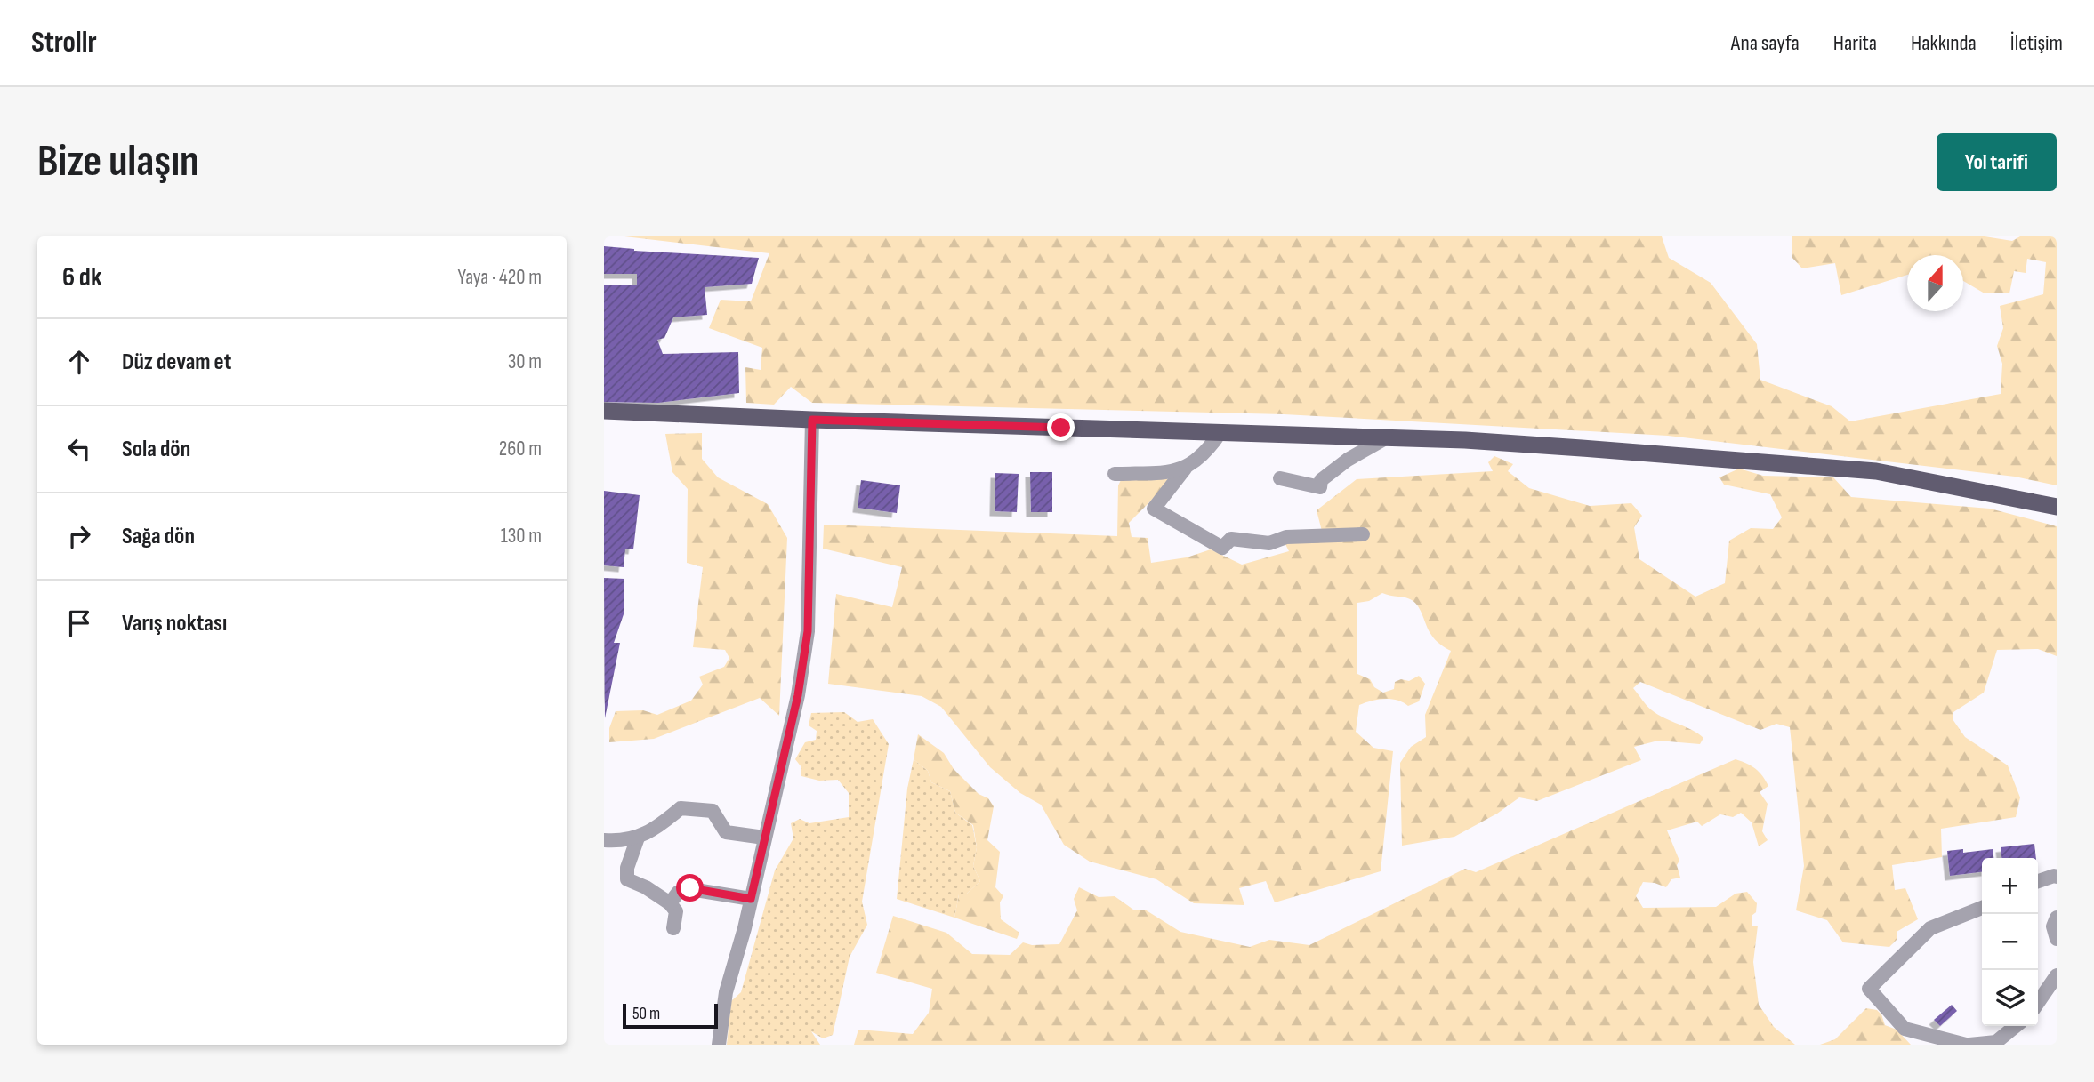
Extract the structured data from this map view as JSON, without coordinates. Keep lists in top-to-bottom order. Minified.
{"scale_bar":"50 m","north":"top","page":{"header":"Strollr","nav":["Ana sayfa","Harita","Hakkında","İletişim"],"buttons":"Yol tarifi","title":"Bize ulaşın","heading":["6 dk","Yaya · 420 m"],"list":[["Düz devam et","30 m"],["Sola dön","260 m"],["Sağa dön","130 m"],"Varış noktası"],"map_buttons":["+","−"],"scale":"50 m"}}
